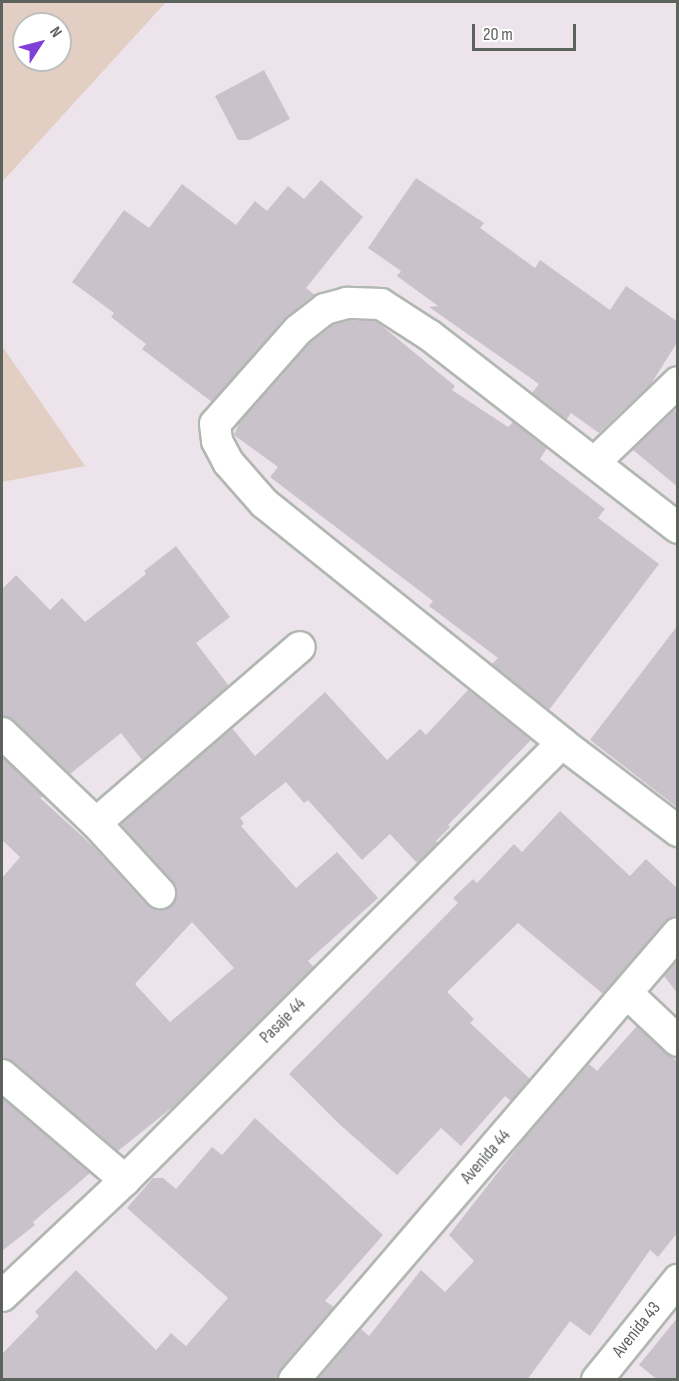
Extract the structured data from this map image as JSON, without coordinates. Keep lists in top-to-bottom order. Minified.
{"streets":{"street":["Pasaje 44","Avenida 44","Avenida 43"]},"scale_bar":"20 m","north":"top right"}
